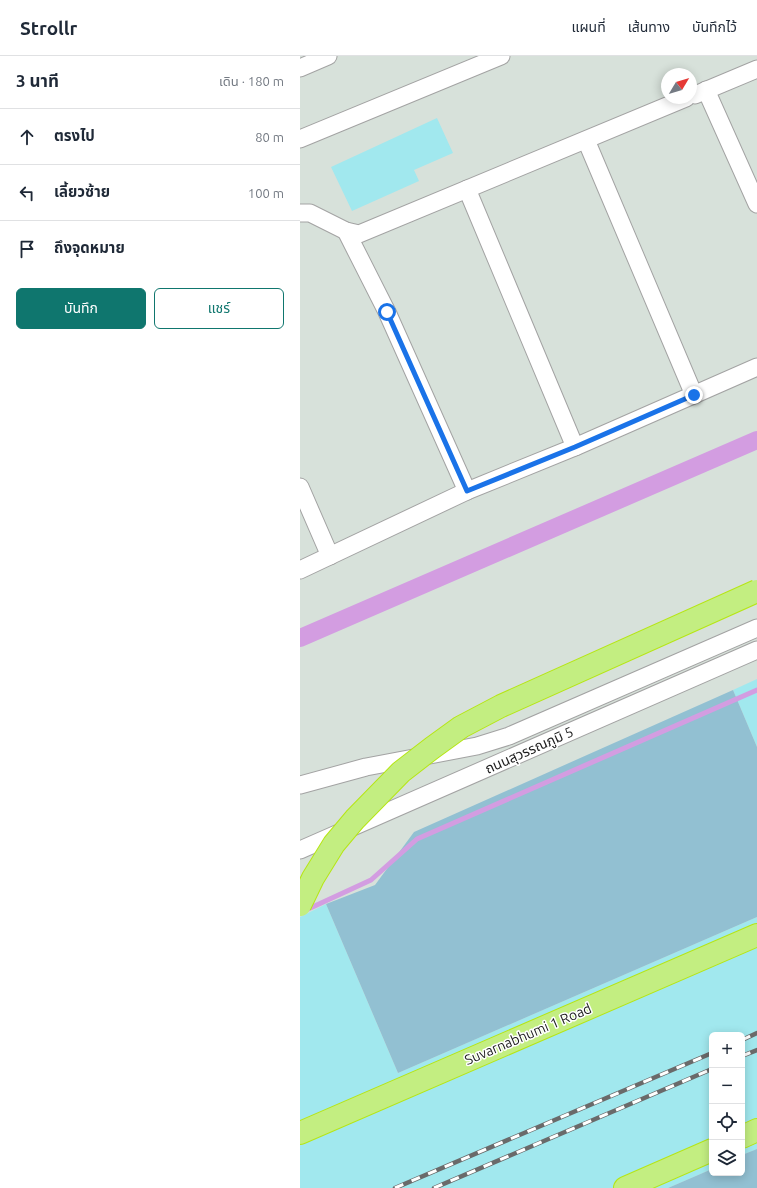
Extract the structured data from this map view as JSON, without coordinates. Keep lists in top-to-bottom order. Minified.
{"streets":{"highway":["Suvarnabhumi 1 Road"],"street":["ถนนสุวรรณภูมิ 5"]},"north":"top right","page":{"header":"Strollr","nav":["แผนที่","เส้นทาง","บันทึกไว้"],"heading":["3 นาที","เดิน · 180 m"],"list":[["ตรงไป","80 m"],["เลี้ยวซ้าย","100 m"],"ถึงจุดหมาย"],"buttons":["บันทึก","แชร์"],"map_buttons":["+","−"]}}
